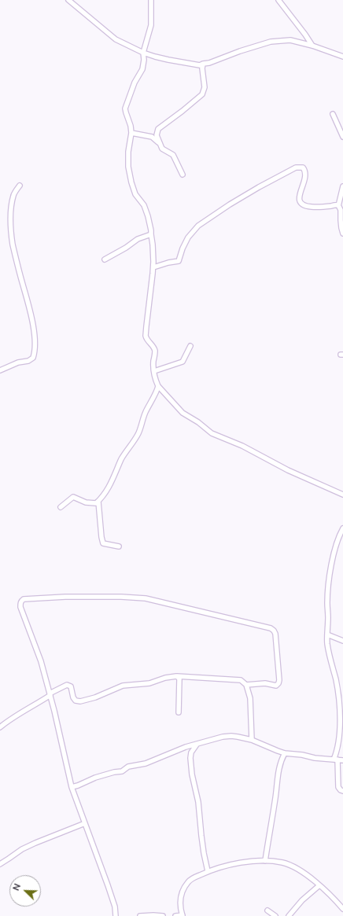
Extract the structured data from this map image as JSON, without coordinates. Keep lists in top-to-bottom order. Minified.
{"north":"top left"}
